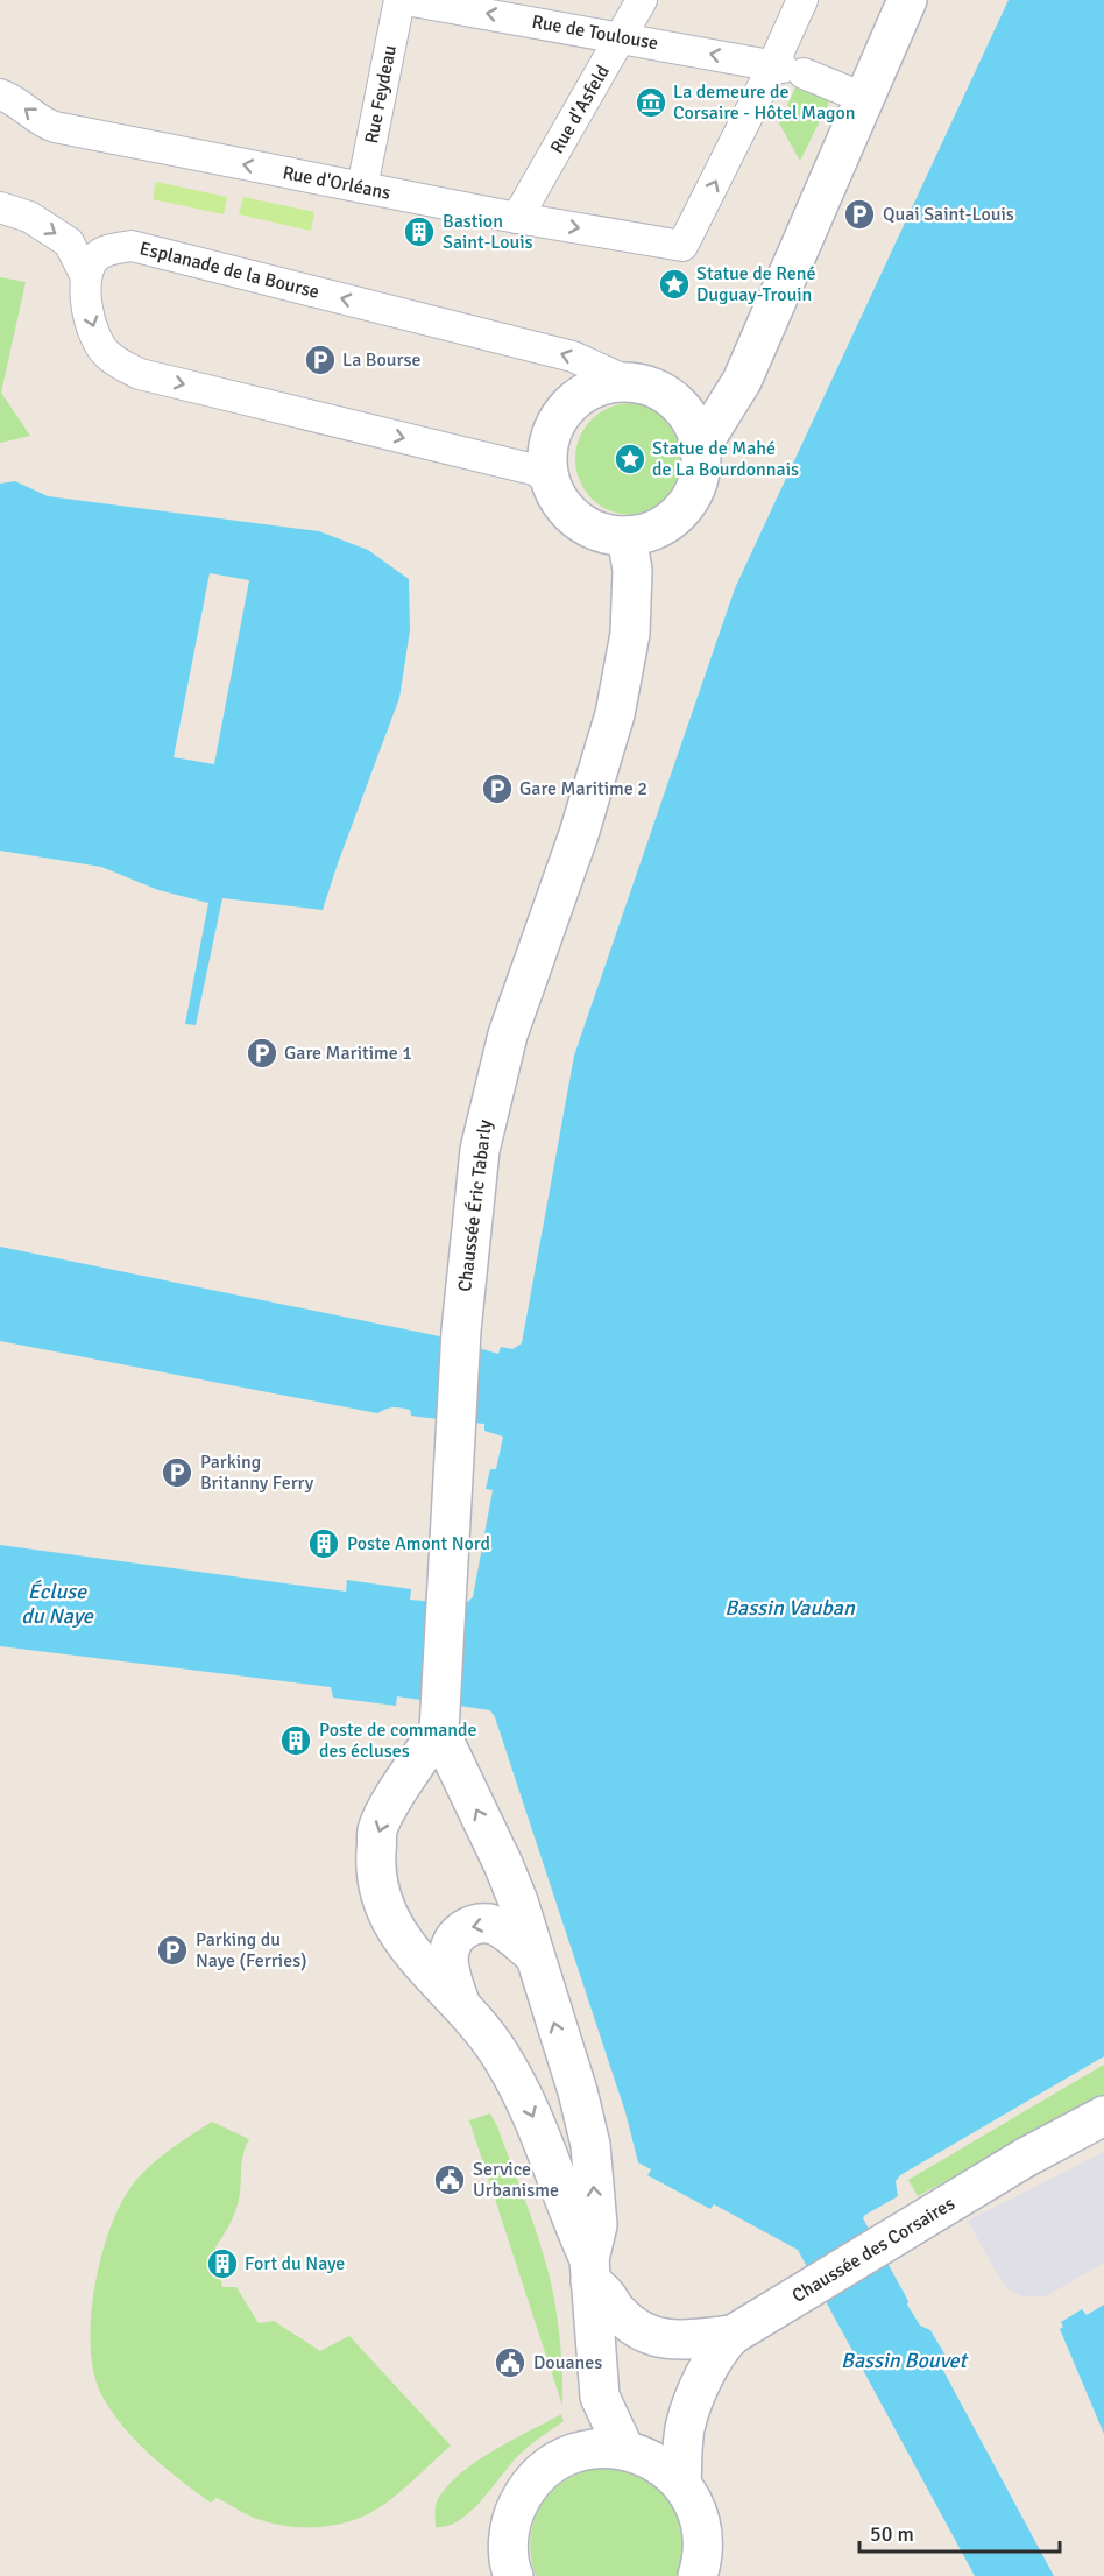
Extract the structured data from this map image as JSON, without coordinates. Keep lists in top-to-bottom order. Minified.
{"streets":{"main road":["Chaussée Éric Tabarly","Chaussée des Corsaires"],"street":["Rue de Toulouse","Rue Feydeau","Rue d'Asfeld","Rue d'Orléans","Esplanade de la Bourse"]},"crossings":[["Rue de Toulouse","Rue d'Asfeld"],["Rue de Toulouse","Rue d'Orléans"],["Rue Feydeau","Rue d'Orléans"],["Rue d'Asfeld","Rue d'Orléans"],["Esplanade de la Bourse","Chaussée Éric Tabarly"]],"one_way":["Rue de Toulouse"],"water":["Écluse du Naye","Bassin Vauban","Bassin Bouvet"],"places":{"museum":["La demeure de Corsaire - Hôtel Magon"],"parking":["Quai Saint-Louis","La Bourse","Gare Maritime 2","Gare Maritime 1","Parking Britanny Ferry","Parking du Naye (Ferries)"],"building":["Bastion Saint-Louis","Poste Amont Nord","Poste de commande des écluses","Fort du Naye"],"place":["Statue de René Duguay-Trouin","Statue de Mahé de La Bourdonnais"],"public building":["Service Urbanisme","Douanes"]},"scale_bar":"50 m"}
